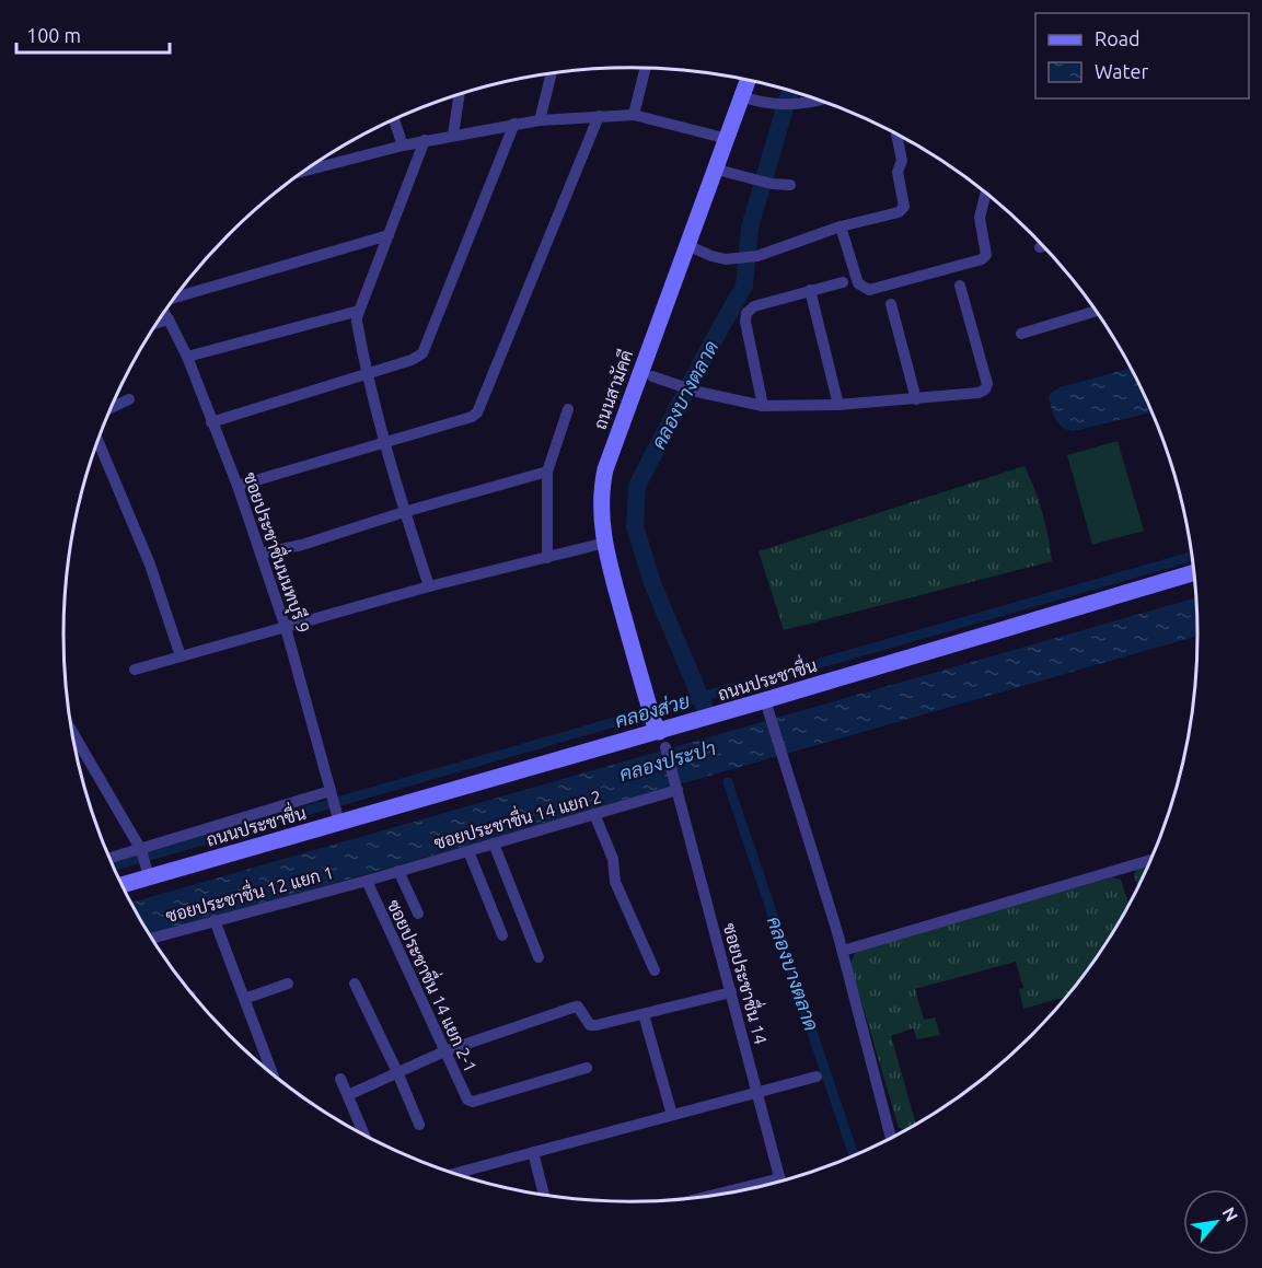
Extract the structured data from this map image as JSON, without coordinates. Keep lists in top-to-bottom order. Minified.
{"streets":{"main road":["ถนนสามัคคี","ถนนประชาชื่น"],"street":["ซอยประชาชื่นนนทบุรี 9","ซอยประชาชื่น 14 แยก 2","ซอยประชาชื่น 12 แยก 1","ซอยประชาชื่น 14","ซอยประชาชื่น 14 แยก 2-1"]},"crossings":[["ถนนสามัคคี","ถนนประชาชื่น"],["ถนนสามัคคี","ซอยประชาชื่น 14"],["ซอยประชาชื่นนนทบุรี 9","ถนนประชาชื่น"],["ถนนประชาชื่น","ซอยประชาชื่น 14"],["ซอยประชาชื่น 14 แยก 2","ซอยประชาชื่น 12 แยก 1"],["ซอยประชาชื่น 14 แยก 2","ซอยประชาชื่น 14"],["ซอยประชาชื่น 14 แยก 2","ซอยประชาชื่น 14 แยก 2-1"],["ซอยประชาชื่น 12 แยก 1","ซอยประชาชื่น 14 แยก 2-1"]],"water":["คลองบางตลาด","คลองส่วย","คลองประปา"],"legend":["Road","Water"],"scale_bar":"100 m","north":"top right"}
